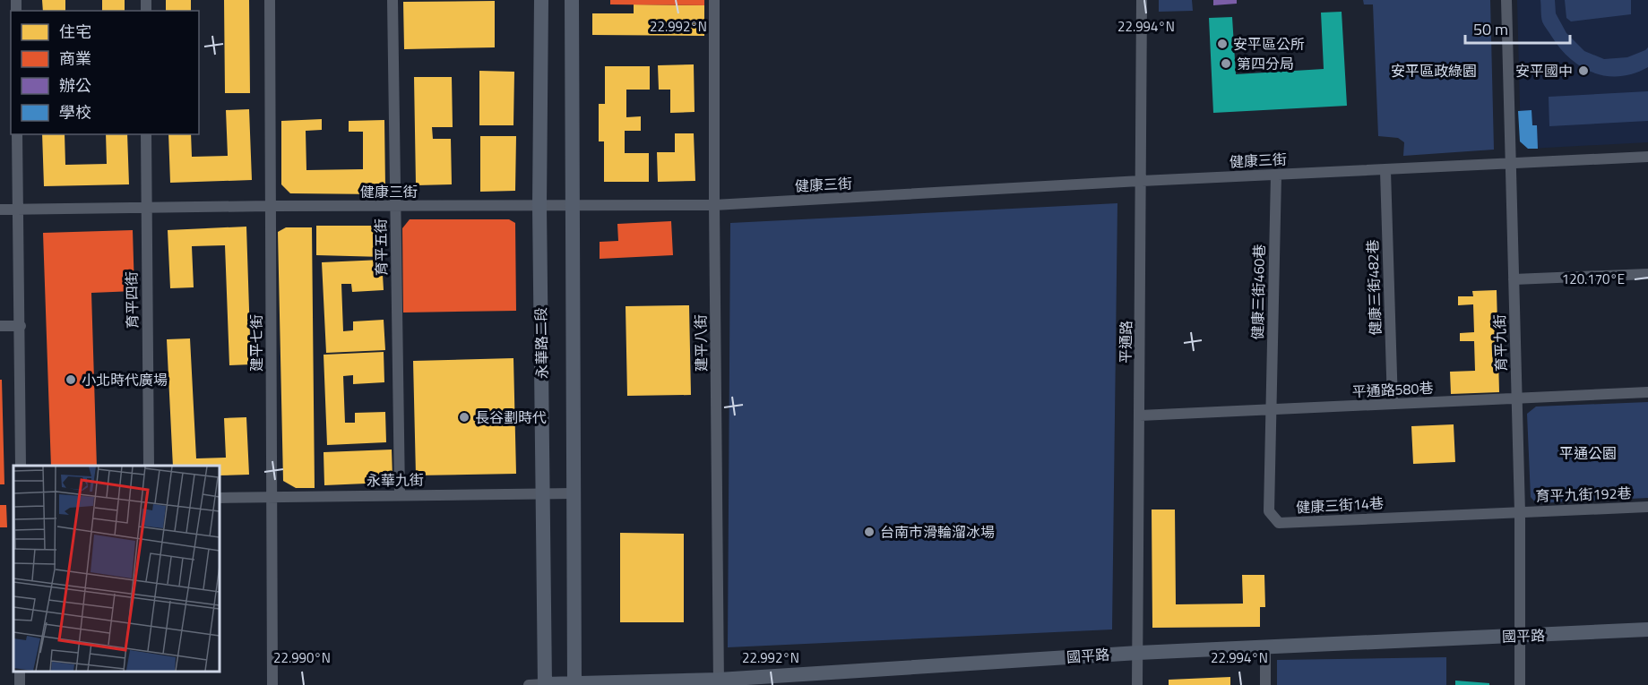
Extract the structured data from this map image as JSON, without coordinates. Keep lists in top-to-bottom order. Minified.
{"streets":{"street":["健康三街","育平五街","健康三街482巷","健康三街460巷","育平四街","平通路","建平七街","永華路二段","建平八街","育平九街","平通路580巷","永華九街","育平九街192巷","健康三街14巷","國平路"]},"crossings":[["健康三街","育平五街"],["健康三街","健康三街482巷"],["健康三街","健康三街460巷"],["健康三街","育平四街"],["健康三街","平通路"],["健康三街","建平七街"],["健康三街","永華路二段"],["健康三街","建平八街"],["健康三街","育平九街"],["育平五街","永華九街"],["健康三街482巷","平通路580巷"],["健康三街460巷","平通路580巷"],["健康三街460巷","健康三街14巷"],["平通路","平通路580巷"],["平通路","國平路"],["建平七街","永華九街"],["永華路二段","永華九街"],["永華路二段","國平路"],["建平八街","國平路"],["育平九街","平通路580巷"],["育平九街","育平九街192巷"],["育平九街","健康三街14巷"],["育平九街","國平路"],["平通路580巷","健康三街14巷"],["育平九街192巷","健康三街14巷"]],"parks":["安平區政綠園","平通公園"],"places":["安平區公所","第四分局","安平國中","小北時代廣場","長谷劃時代","台南市滑輪溜冰場"],"legend":["住宅","商業","辦公","學校"],"scale_bar":"50 m","coordinates":["22.992°N","22.994°N","120.170°E","22.990°N"]}
